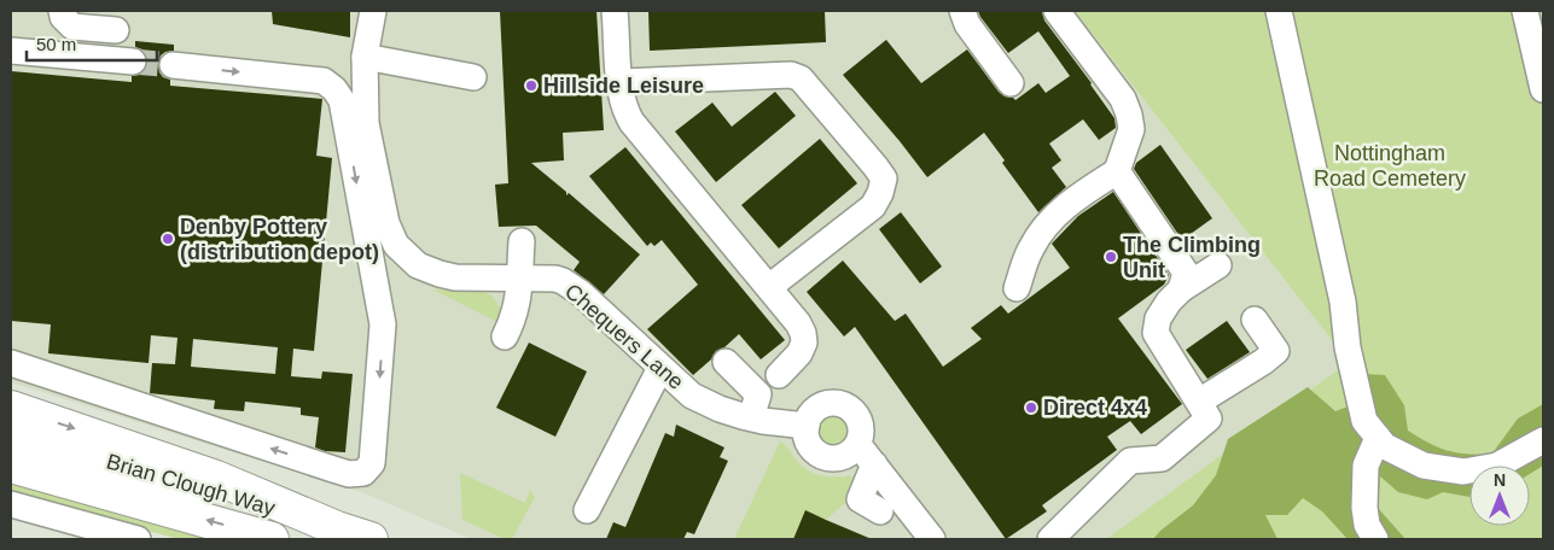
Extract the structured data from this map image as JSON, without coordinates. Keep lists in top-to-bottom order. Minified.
{"streets":{"highway":["Brian Clough Way"],"street":["Chequers Lane"]},"parks":["Nottingham Road Cemetery"],"places":["Hillside Leisure","Denby Pottery (distribution depot)","The Climbing Unit","Direct 4x4"],"scale_bar":"50 m","north":"top"}
